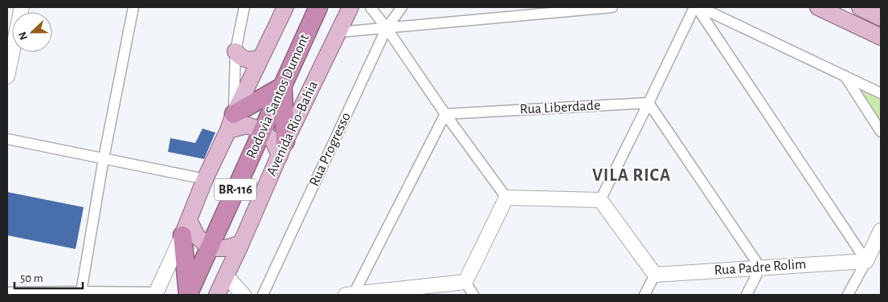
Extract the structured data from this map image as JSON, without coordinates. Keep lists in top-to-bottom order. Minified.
{"streets":{"highway":["Rodovia Santos Dumont","BR-116"],"main road":["Avenida Rio-Bahia"],"street":["Rua Liberdade","Rua Progresso","Rua Padre Rolim"]},"districts":["VILA RICA"],"scale_bar":"50 m","north":"left"}
